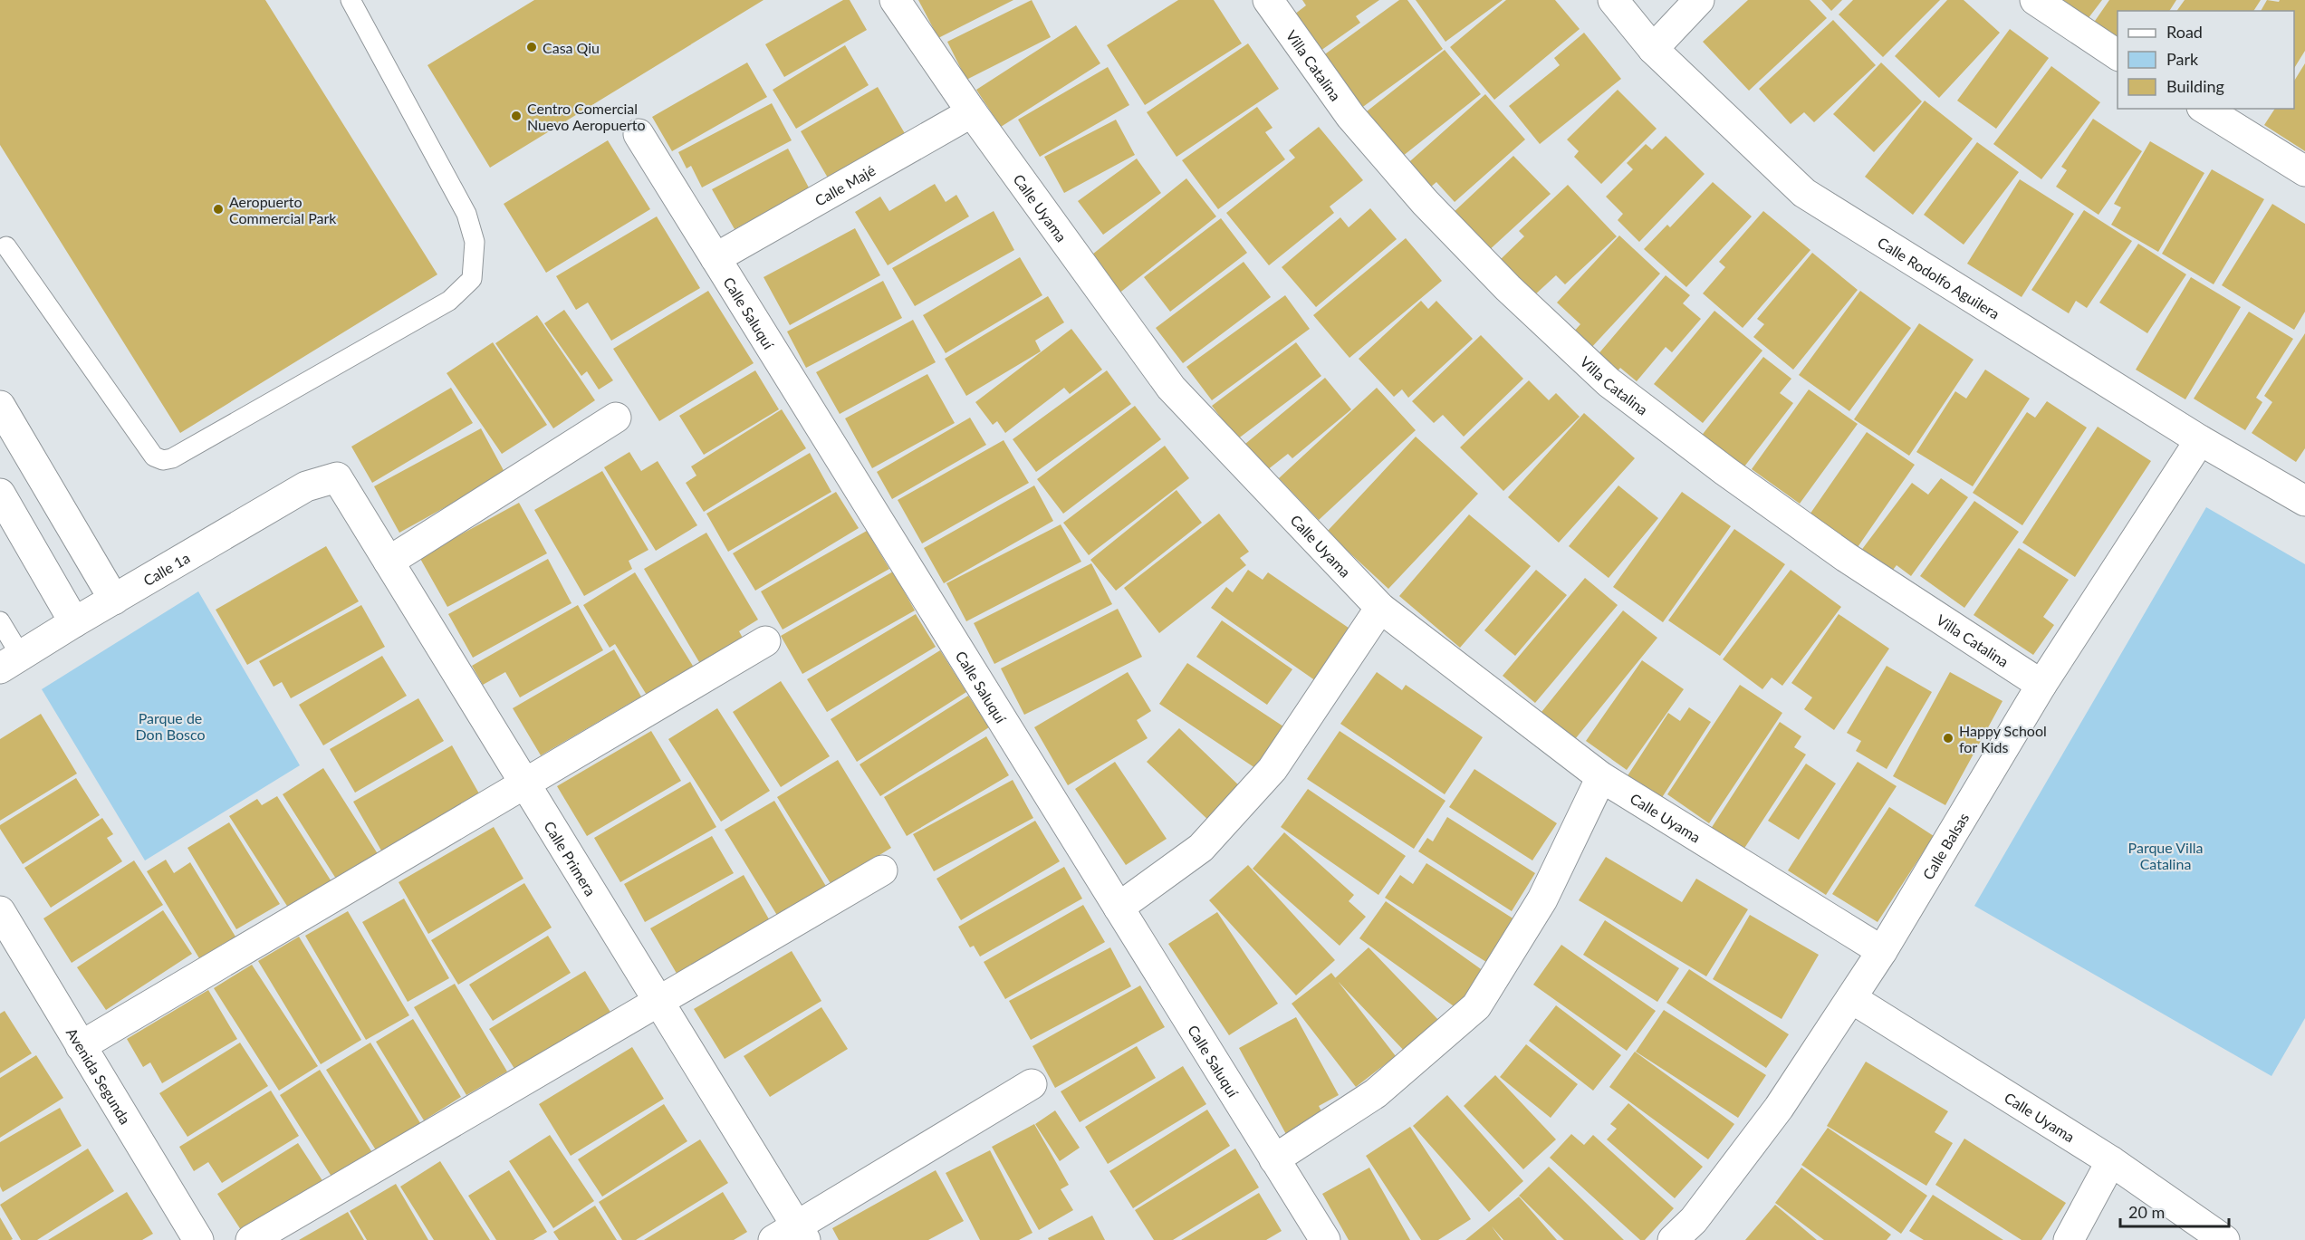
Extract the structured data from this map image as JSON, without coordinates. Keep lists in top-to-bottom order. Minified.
{"streets":{"street":["Villa Catalina","Calle Majé","Calle Uyama","Calle Rodolfo Aguilera","Calle Saluquí","Calle 1a","Calle Balsas","Calle Primera","Avenida Segunda"]},"crossings":[["Villa Catalina","Calle Balsas"],["Calle Majé","Calle Uyama"],["Calle Majé","Calle Saluquí"],["Calle Uyama","Calle Balsas"],["Calle Rodolfo Aguilera","Calle Balsas"],["Calle 1a","Calle Primera"]],"parks":["Parque de Don Bosco","Parque Villa Catalina"],"places":["Casa Qiu","Centro Comercial Nuevo Aeropuerto","Aeropuerto Commercial Park","Happy School for Kids"],"legend":["Road","Park","Building"],"scale_bar":"20 m"}
